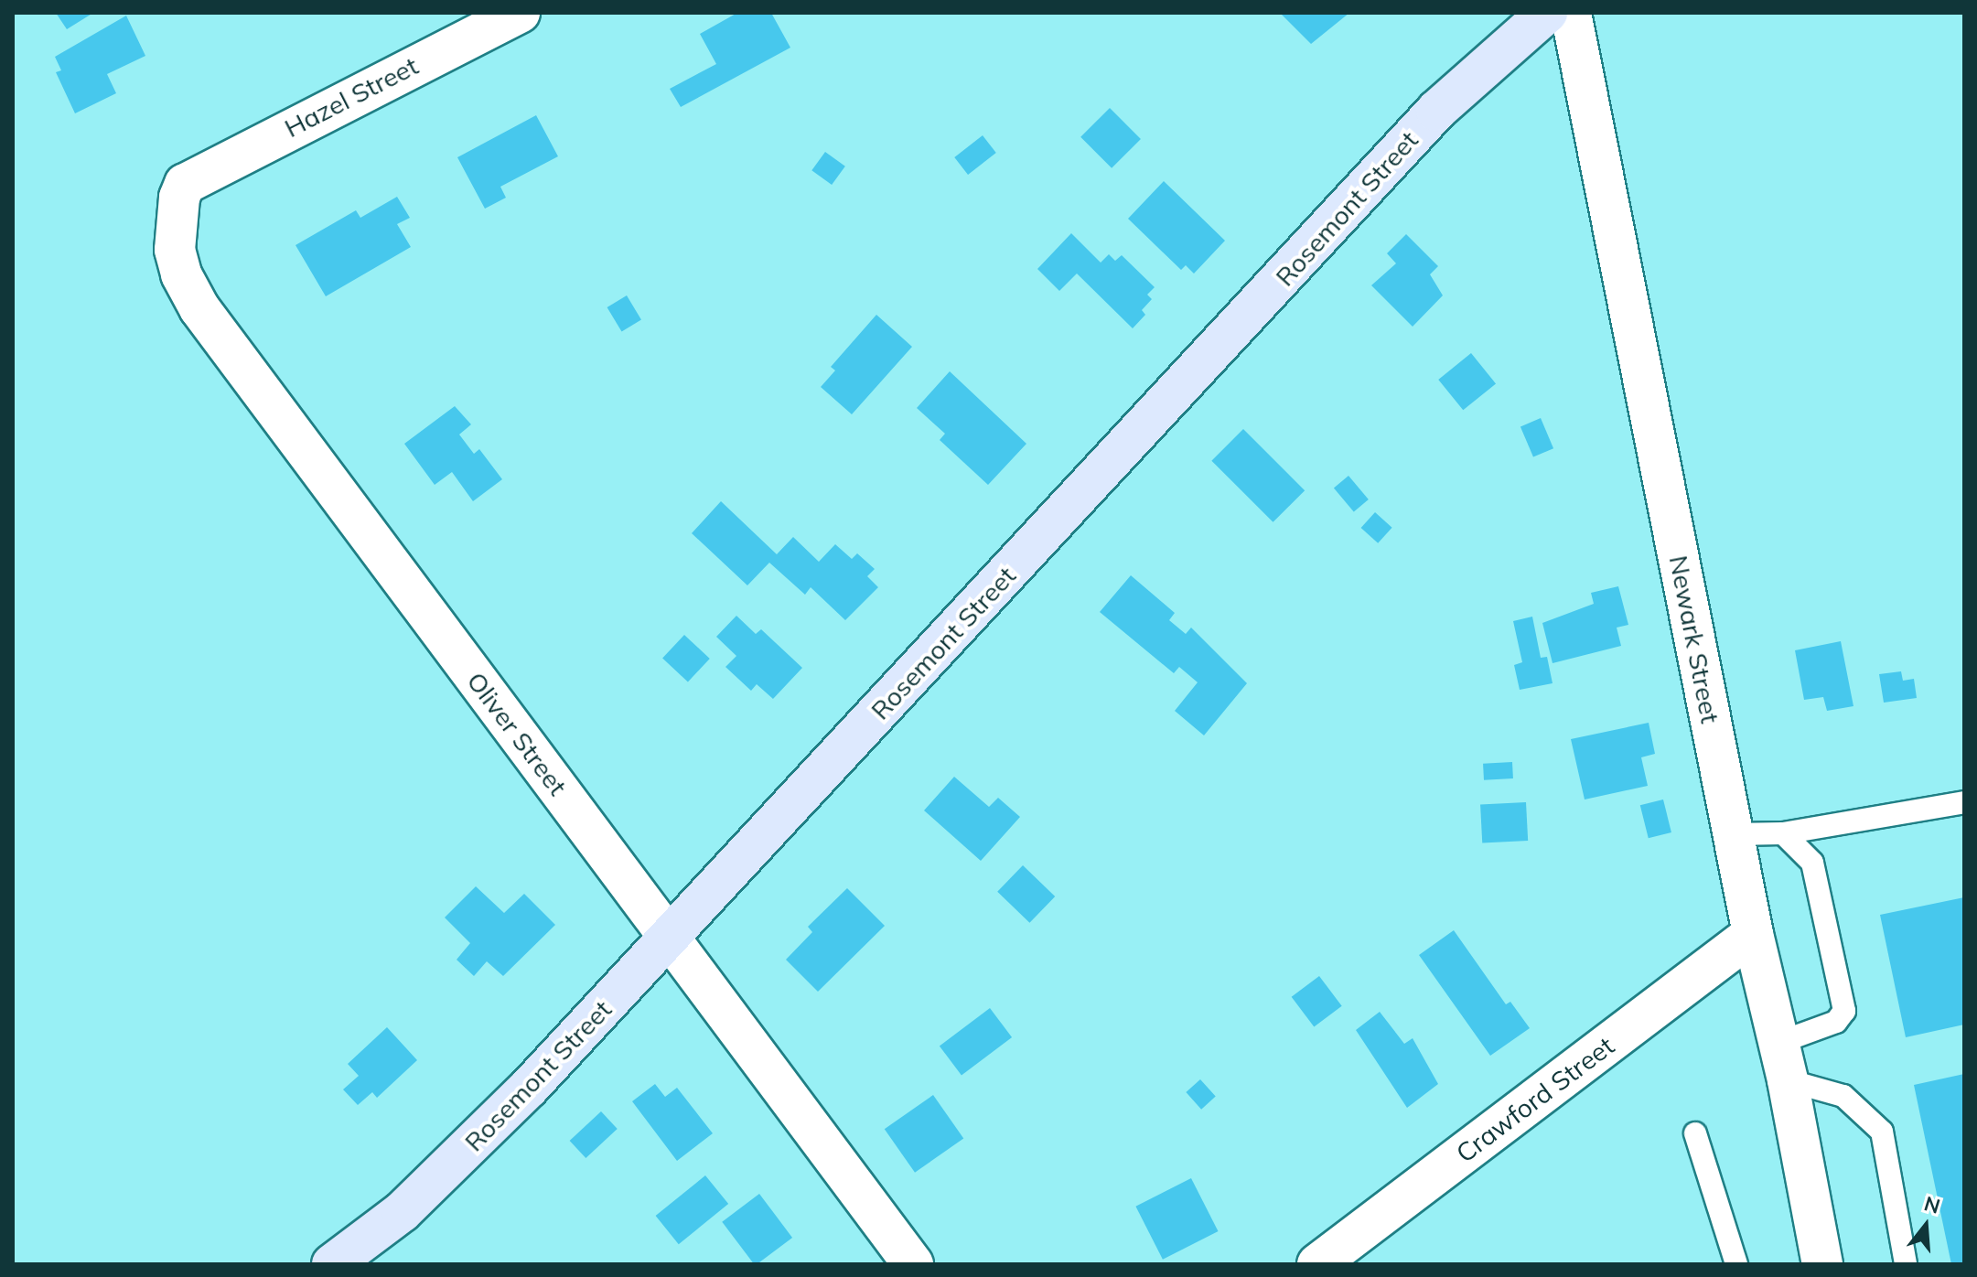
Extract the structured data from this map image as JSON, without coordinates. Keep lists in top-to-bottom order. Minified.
{"streets":{"main road":["Rosemont Street"],"street":["Hazel Street","Newark Street","Oliver Street","Crawford Street"]},"crossings":[["Hazel Street","Oliver Street"],["Rosemont Street","Oliver Street"],["Newark Street","Crawford Street"]],"north":"top"}
